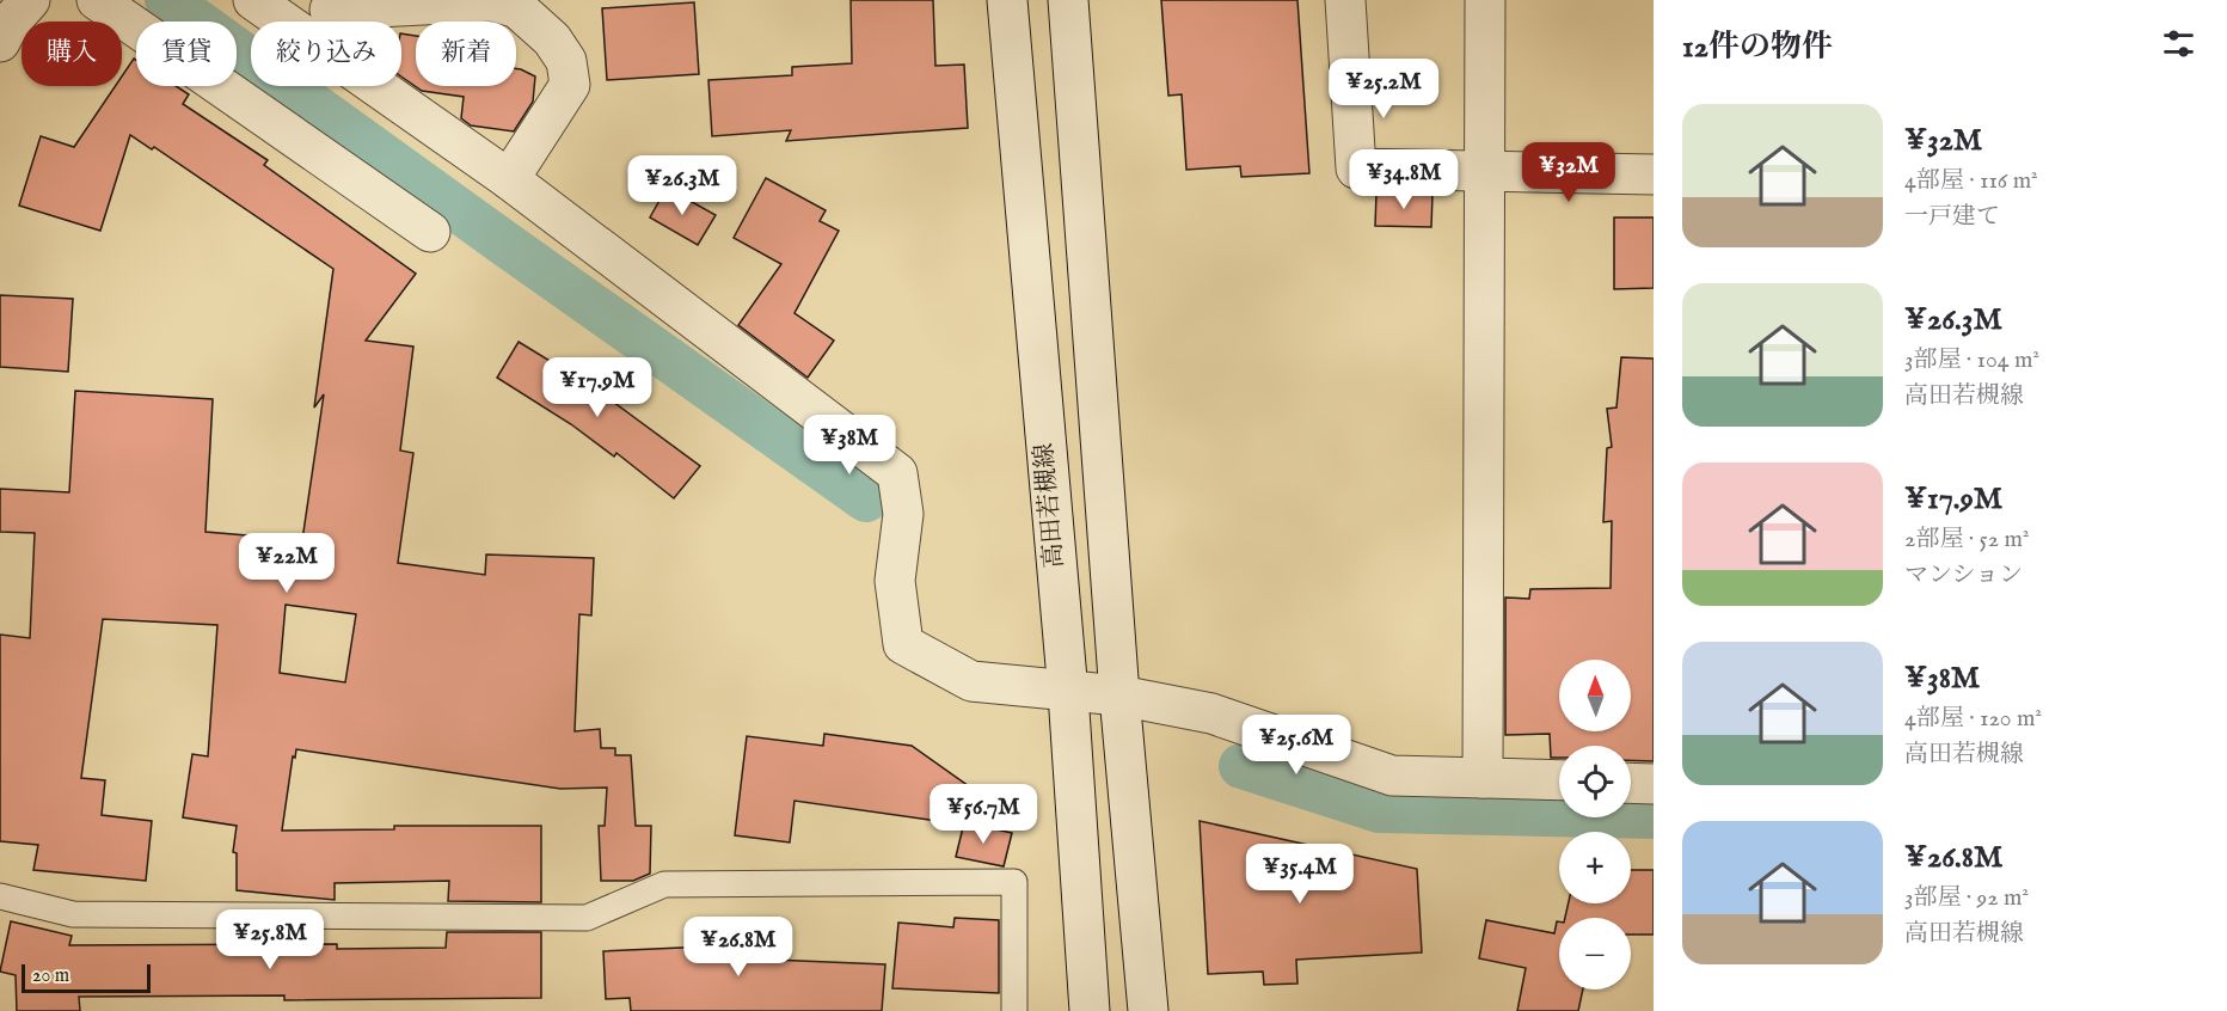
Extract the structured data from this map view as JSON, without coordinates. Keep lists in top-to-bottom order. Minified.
{"streets":{"street":["高田若槻線"]},"scale_bar":"20 m","north":"top","page":{"heading":"12件の物件","chip":["購入","賃貸","絞り込み","新着"],"price":["¥25.2M","¥32M","¥34.8M","¥26.3M","¥17.9M","¥38M","¥22M","¥25.6M","¥56.7M","¥35.4M","¥25.8M","¥26.8M"],"list":[{"name":"¥32M","note":"4部屋 · 116 m² · 一戸建て"},{"name":"¥26.3M","note":"3部屋 · 104 m² · 高田若槻線"},{"name":"¥17.9M","note":"2部屋 · 52 m² · マンション"},{"name":"¥38M","note":"4部屋 · 120 m² · 高田若槻線"},{"name":"¥26.8M","note":"3部屋 · 92 m² · 高田若槻線"}],"map_buttons":["+","−"],"scale":"20 m"}}
